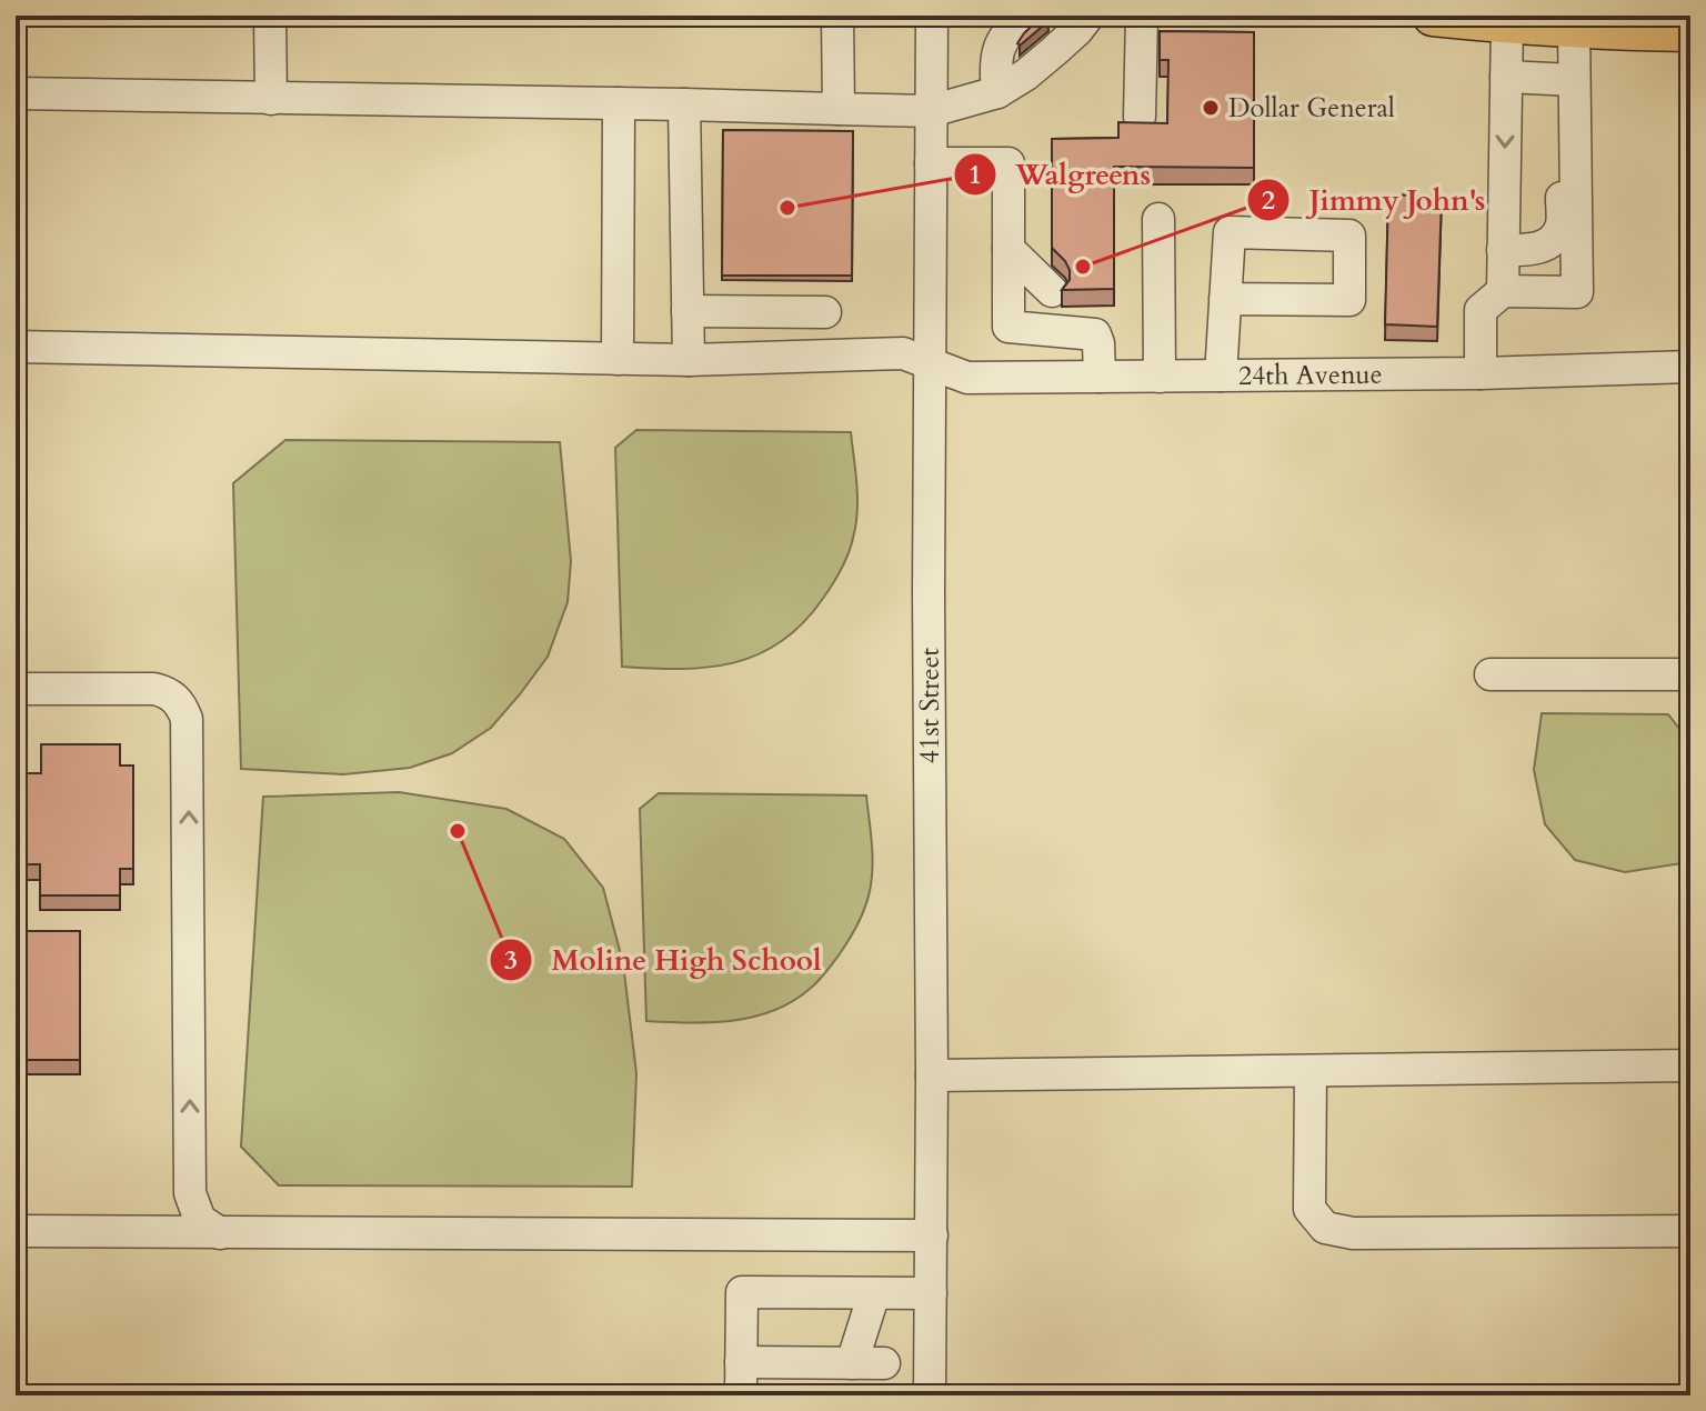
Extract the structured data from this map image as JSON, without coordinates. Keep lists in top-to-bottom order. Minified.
{"streets":{"street":["24th Avenue","41st Street"]},"crossings":[["24th Avenue","41st Street"]],"places":["Dollar General","Walgreens","Jimmy John's","Moline High School"]}
